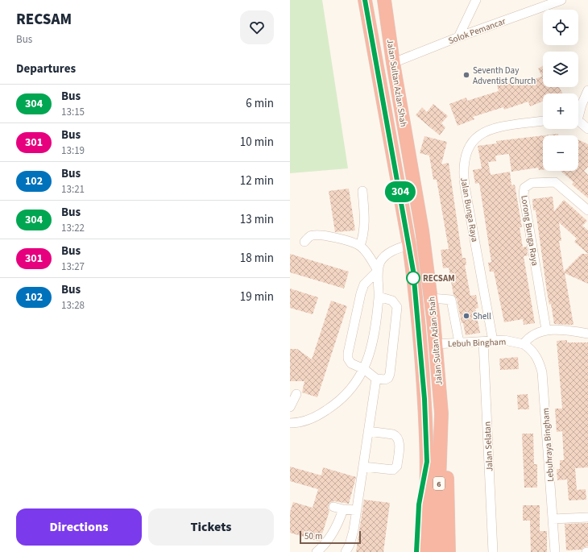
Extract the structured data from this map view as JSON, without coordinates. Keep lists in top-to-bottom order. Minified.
{"streets":{"highway":["Jalan Sultan Azlan Shah","6"],"street":["Solok Pemancar","Jalan Bunga Raya","Lorong Bunga Raya","Lebuh Bingham","Lebuhraya Bingham","Jalan Selatan"]},"crossings":[["Solok Pemancar","Jalan Sultan Azlan Shah"],["Jalan Sultan Azlan Shah","Lebuh Bingham"],["Jalan Sultan Azlan Shah","6"],["Jalan Bunga Raya","Lebuh Bingham"],["Lebuh Bingham","Lebuhraya Bingham"],["Lebuh Bingham","Jalan Selatan"]],"places":["Seventh Day Adventist Church","RECSAM","Shell"],"lines":["bus line 304"],"scale_bar":"50 m","page":{"heading":[["RECSAM","Bus"],"Departures"],"on_map":"304","map_buttons":["+","−"],"list":[{"mark":"304","name":"Bus","note":"13:15","value":"6 min"},{"mark":"301","name":"Bus","note":"13:19","value":"10 min"},{"mark":"102","name":"Bus","note":"13:21","value":"12 min"},{"mark":"304","name":"Bus","note":"13:22","value":"13 min"},{"mark":"301","name":"Bus","note":"13:27","value":"18 min"},{"mark":"102","name":"Bus","note":"13:28","value":"19 min"}],"buttons":["Directions","Tickets"],"scale":"50 m"}}
